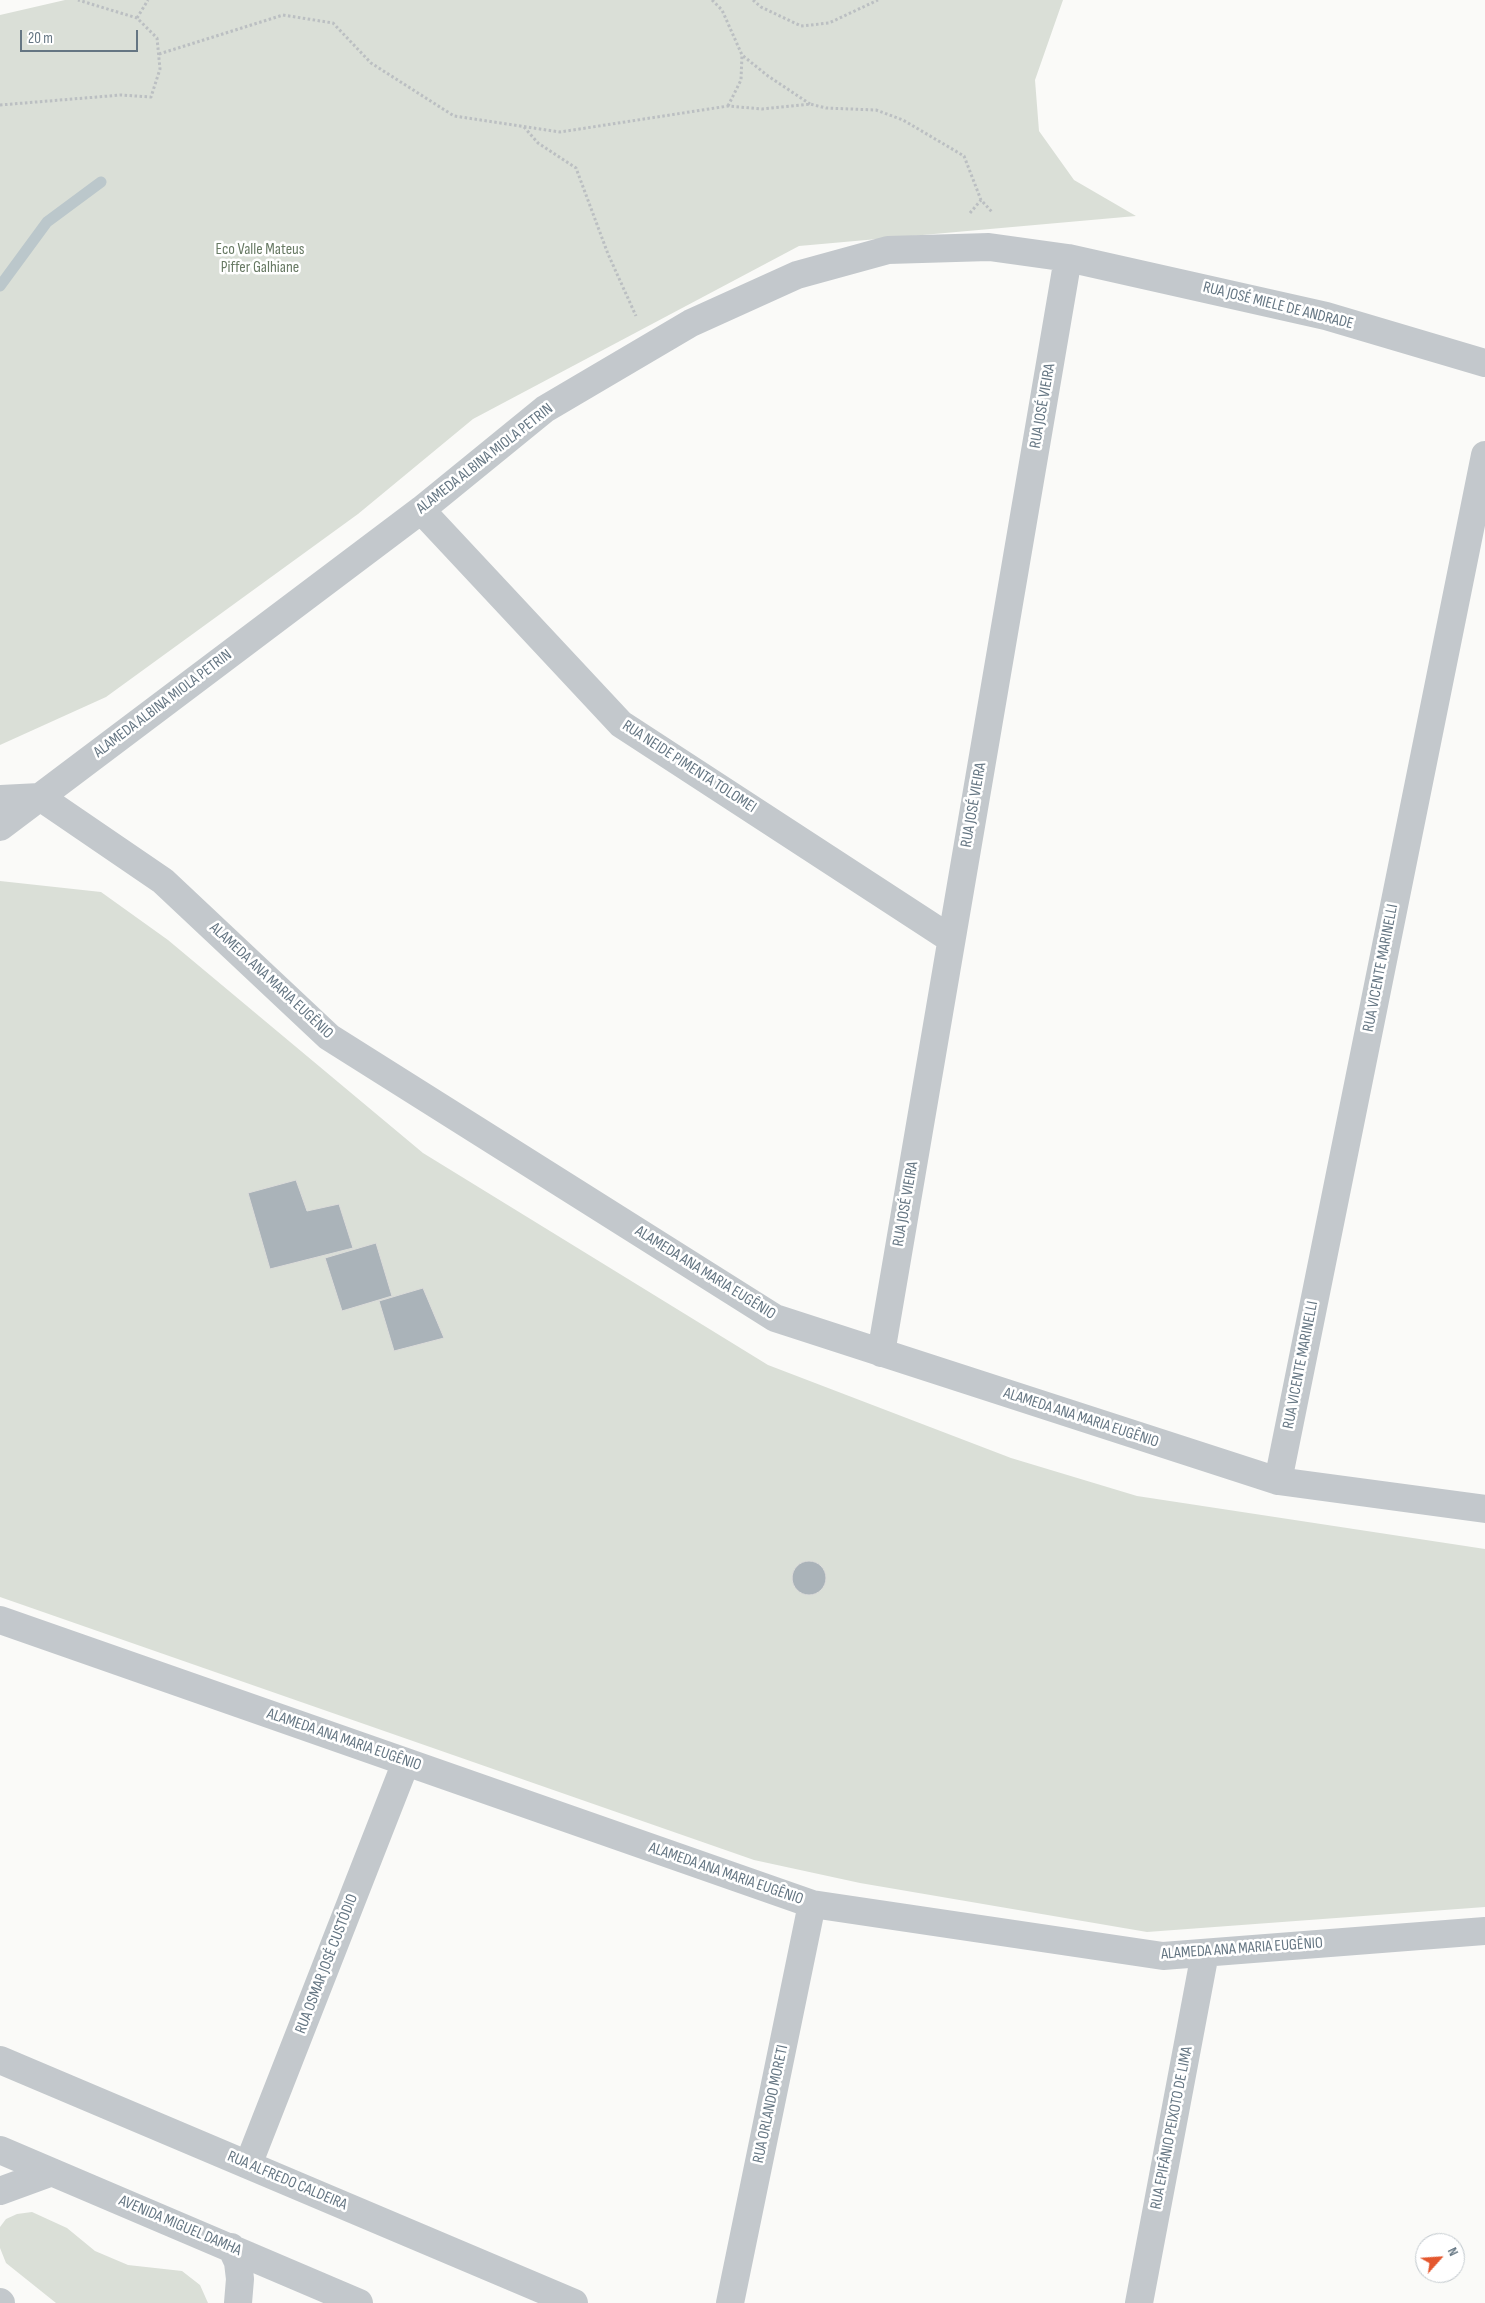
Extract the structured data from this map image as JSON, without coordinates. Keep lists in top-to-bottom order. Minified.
{"streets":{"street":["RUA JOSÉ MIELE DE ANDRADE","RUA JOSÉ VIEIRA","ALAMEDA ALBINA MIOLA PETRIN","RUA NEIDE PIMENTA TOLOMEI","RUA VICENTE MARINELLI","ALAMEDA ANA MARIA EUGÊNIO","RUA OSMAR JOSÉ CUSTÓDIO","RUA ORLANDO MORETI","RUA EPIFÂNIO PEIXOTO DE LIMA","RUA ALFREDO CALDEIRA","AVENIDA MIGUEL DAMHA"]},"crossings":[["RUA JOSÉ MIELE DE ANDRADE","RUA JOSÉ VIEIRA"],["RUA JOSÉ MIELE DE ANDRADE","ALAMEDA ALBINA MIOLA PETRIN"],["RUA JOSÉ VIEIRA","ALAMEDA ALBINA MIOLA PETRIN"],["RUA JOSÉ VIEIRA","RUA NEIDE PIMENTA TOLOMEI"],["RUA JOSÉ VIEIRA","ALAMEDA ANA MARIA EUGÊNIO"],["ALAMEDA ALBINA MIOLA PETRIN","RUA NEIDE PIMENTA TOLOMEI"],["ALAMEDA ALBINA MIOLA PETRIN","ALAMEDA ANA MARIA EUGÊNIO"],["RUA VICENTE MARINELLI","ALAMEDA ANA MARIA EUGÊNIO"],["ALAMEDA ANA MARIA EUGÊNIO","RUA OSMAR JOSÉ CUSTÓDIO"],["ALAMEDA ANA MARIA EUGÊNIO","RUA ORLANDO MORETI"],["ALAMEDA ANA MARIA EUGÊNIO","RUA EPIFÂNIO PEIXOTO DE LIMA"],["RUA OSMAR JOSÉ CUSTÓDIO","RUA ALFREDO CALDEIRA"]],"parks":["Eco Valle Mateus Piffer Galhiane"],"scale_bar":"20 m","north":"top right"}
